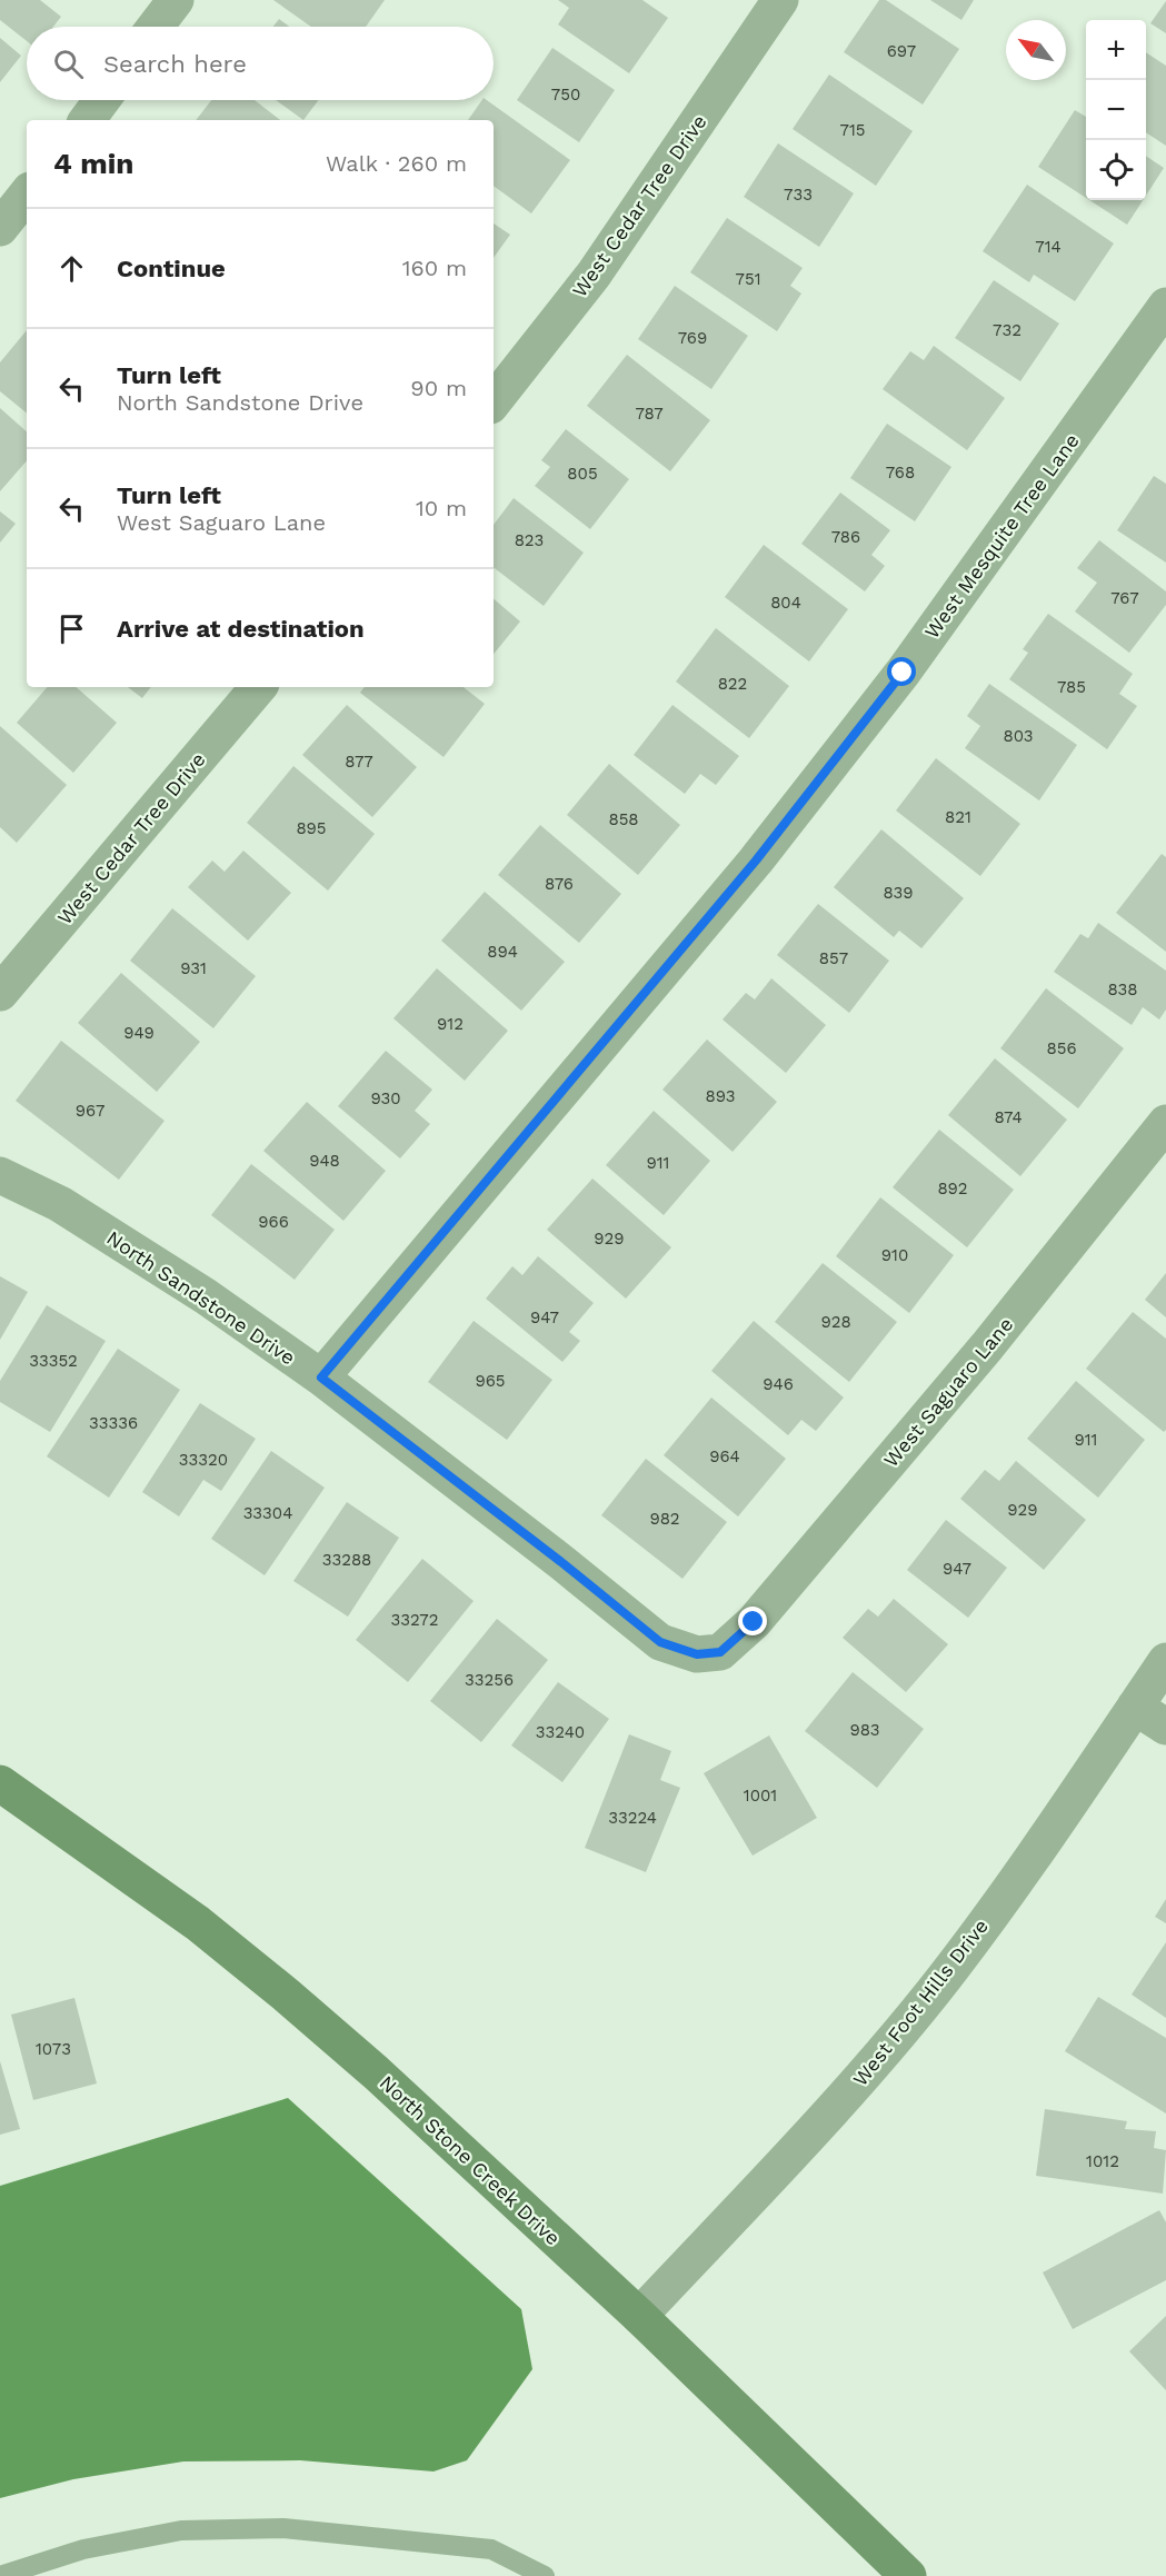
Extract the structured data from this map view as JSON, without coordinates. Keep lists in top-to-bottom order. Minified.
{"streets":{"street":["West Cedar Tree Drive","West Mesquite Tree Lane","North Sandstone Drive","West Saguaro Lane","West Foot Hills Drive","North Stone Creek Drive"]},"crossings":[["West Mesquite Tree Lane","North Sandstone Drive"],["North Sandstone Drive","West Saguaro Lane"],["West Foot Hills Drive","North Stone Creek Drive"]],"house_numbers":["697","750","715","733","714","751","732","769","787","768","805","786","823","767","804","822","785","803","877","821","858","895","876","839","894","857","931","838","912","949","856","893","930","967","874","948","911","892","966","929","910","947","928","33352","965","946","33336","911","964","33320","929","33304","982","33288","947","33272","33256","983","33240","1001","33224","1073","1012"],"north":"top left","page":{"map_buttons":["+","−"],"search":"Search here","heading":["4 min","Walk · 260 m"],"list":[["Continue","160 m"],["Turn left","North Sandstone Drive","90 m"],["Turn left","West Saguaro Lane","10 m"],"Arrive at destination"]}}
